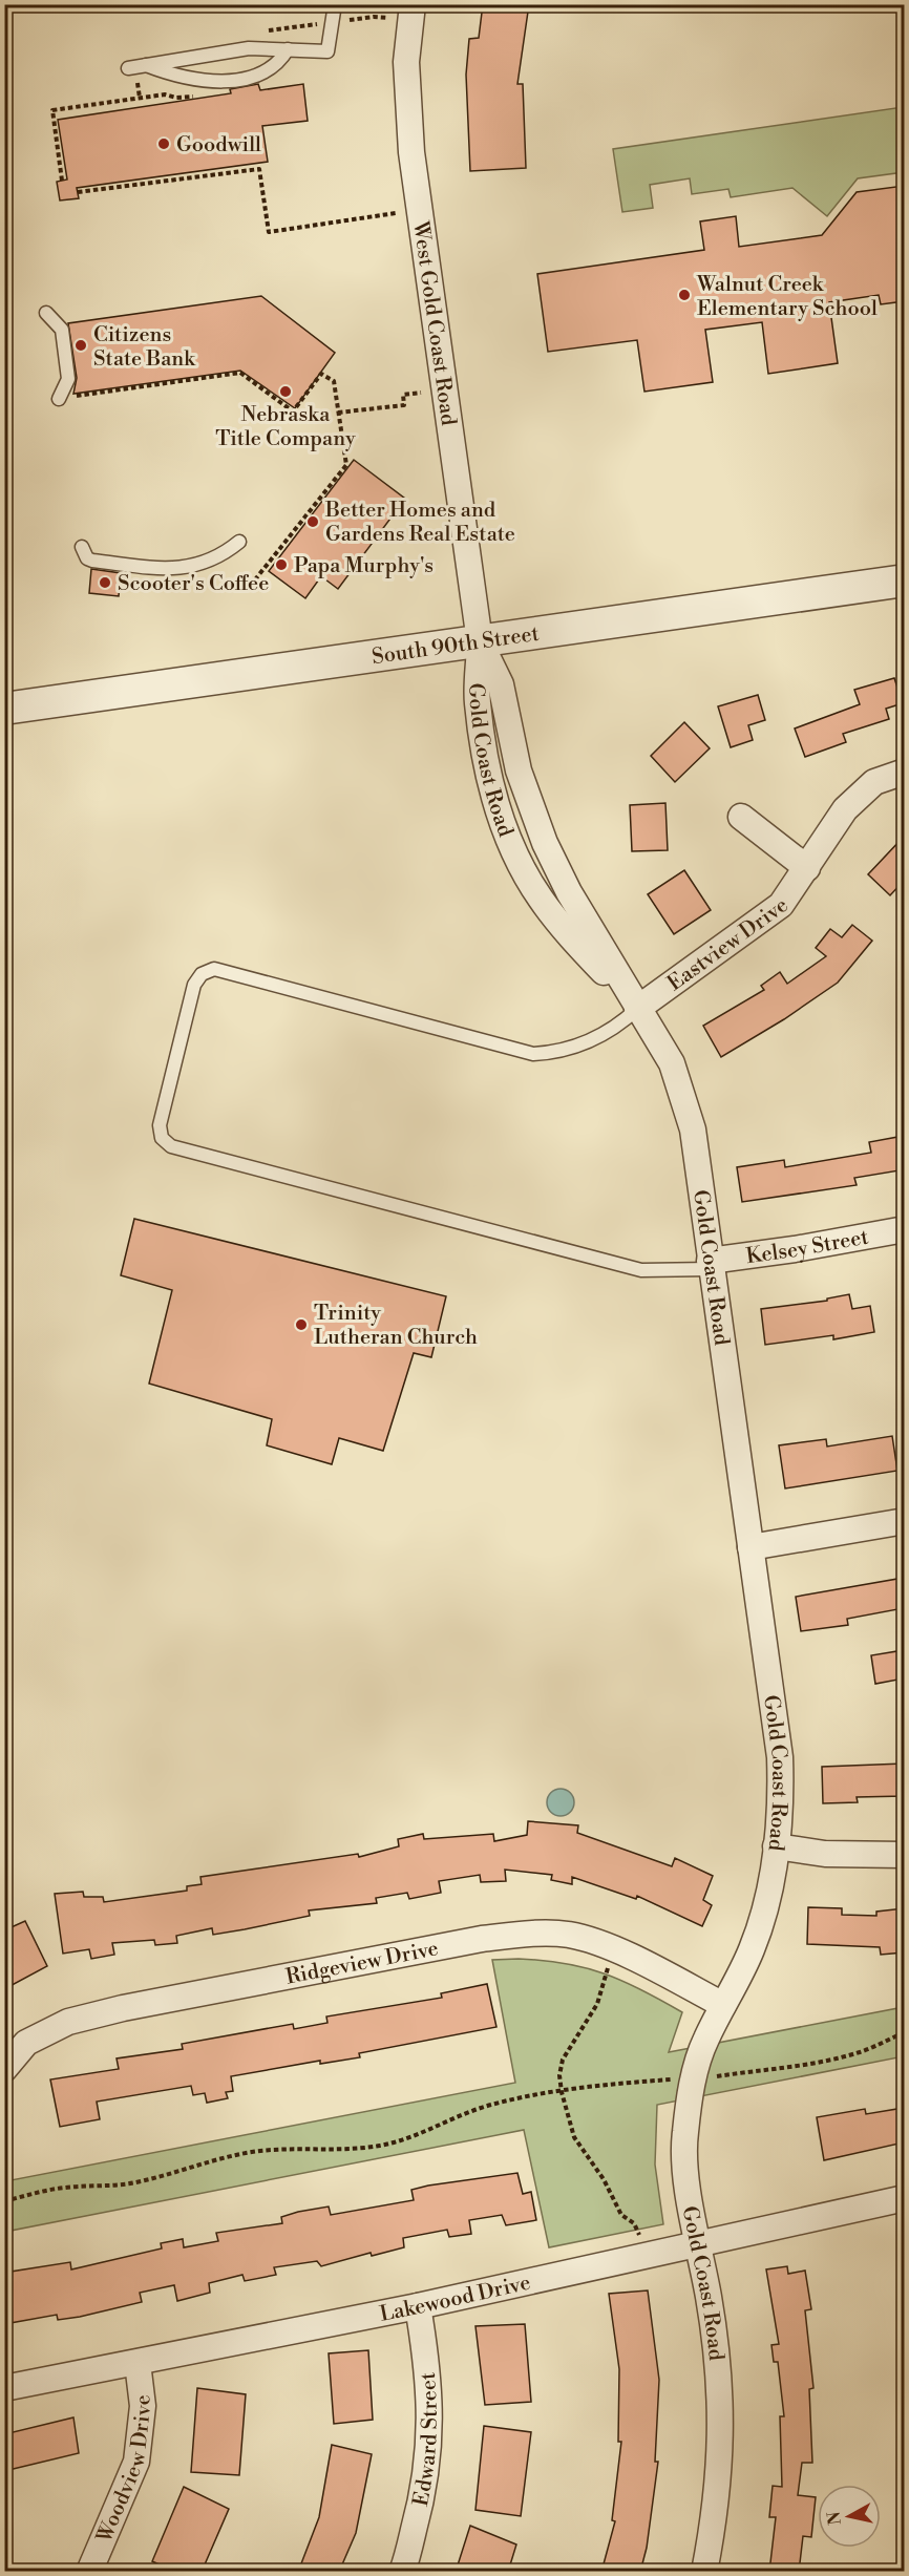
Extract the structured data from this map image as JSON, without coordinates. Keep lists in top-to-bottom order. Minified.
{"streets":{"street":["West Gold Coast Road","South 90th Street","Gold Coast Road","Eastview Drive","Kelsey Street","Ridgeview Drive","Lakewood Drive","Edward Street","Woodview Drive"]},"crossings":[["West Gold Coast Road","South 90th Street"],["West Gold Coast Road","Gold Coast Road"],["South 90th Street","Gold Coast Road"],["Gold Coast Road","Eastview Drive"],["Gold Coast Road","Kelsey Street"],["Gold Coast Road","Ridgeview Drive"],["Gold Coast Road","Lakewood Drive"],["Lakewood Drive","Edward Street"],["Lakewood Drive","Woodview Drive"]],"places":["Goodwill","Walnut Creek Elementary School","Citizens State Bank","Nebraska Title Company","Better Homes and Gardens Real Estate","Papa Murphy's","Scooter's Coffee","Trinity Lutheran Church"],"north":"left"}
